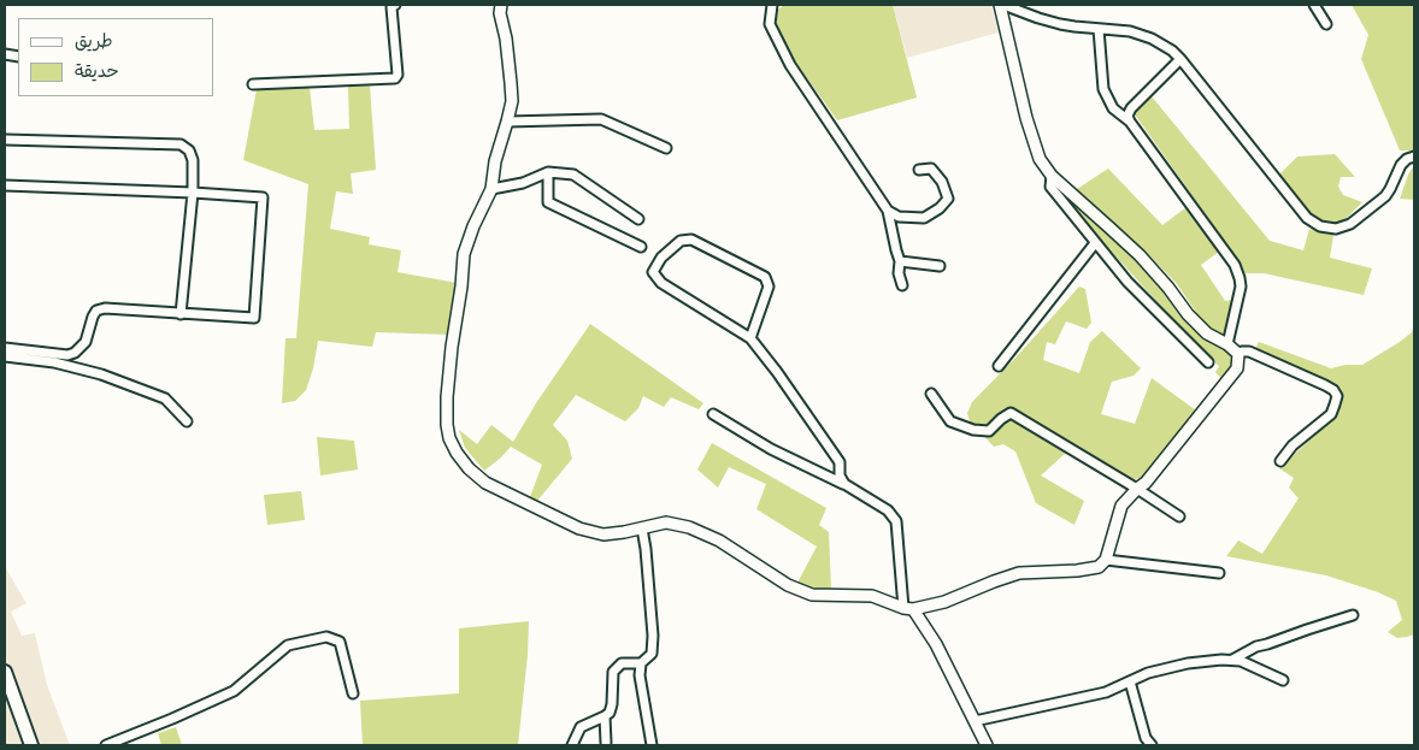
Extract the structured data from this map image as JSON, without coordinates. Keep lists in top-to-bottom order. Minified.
{"legend":["طريق","حديقة"]}
